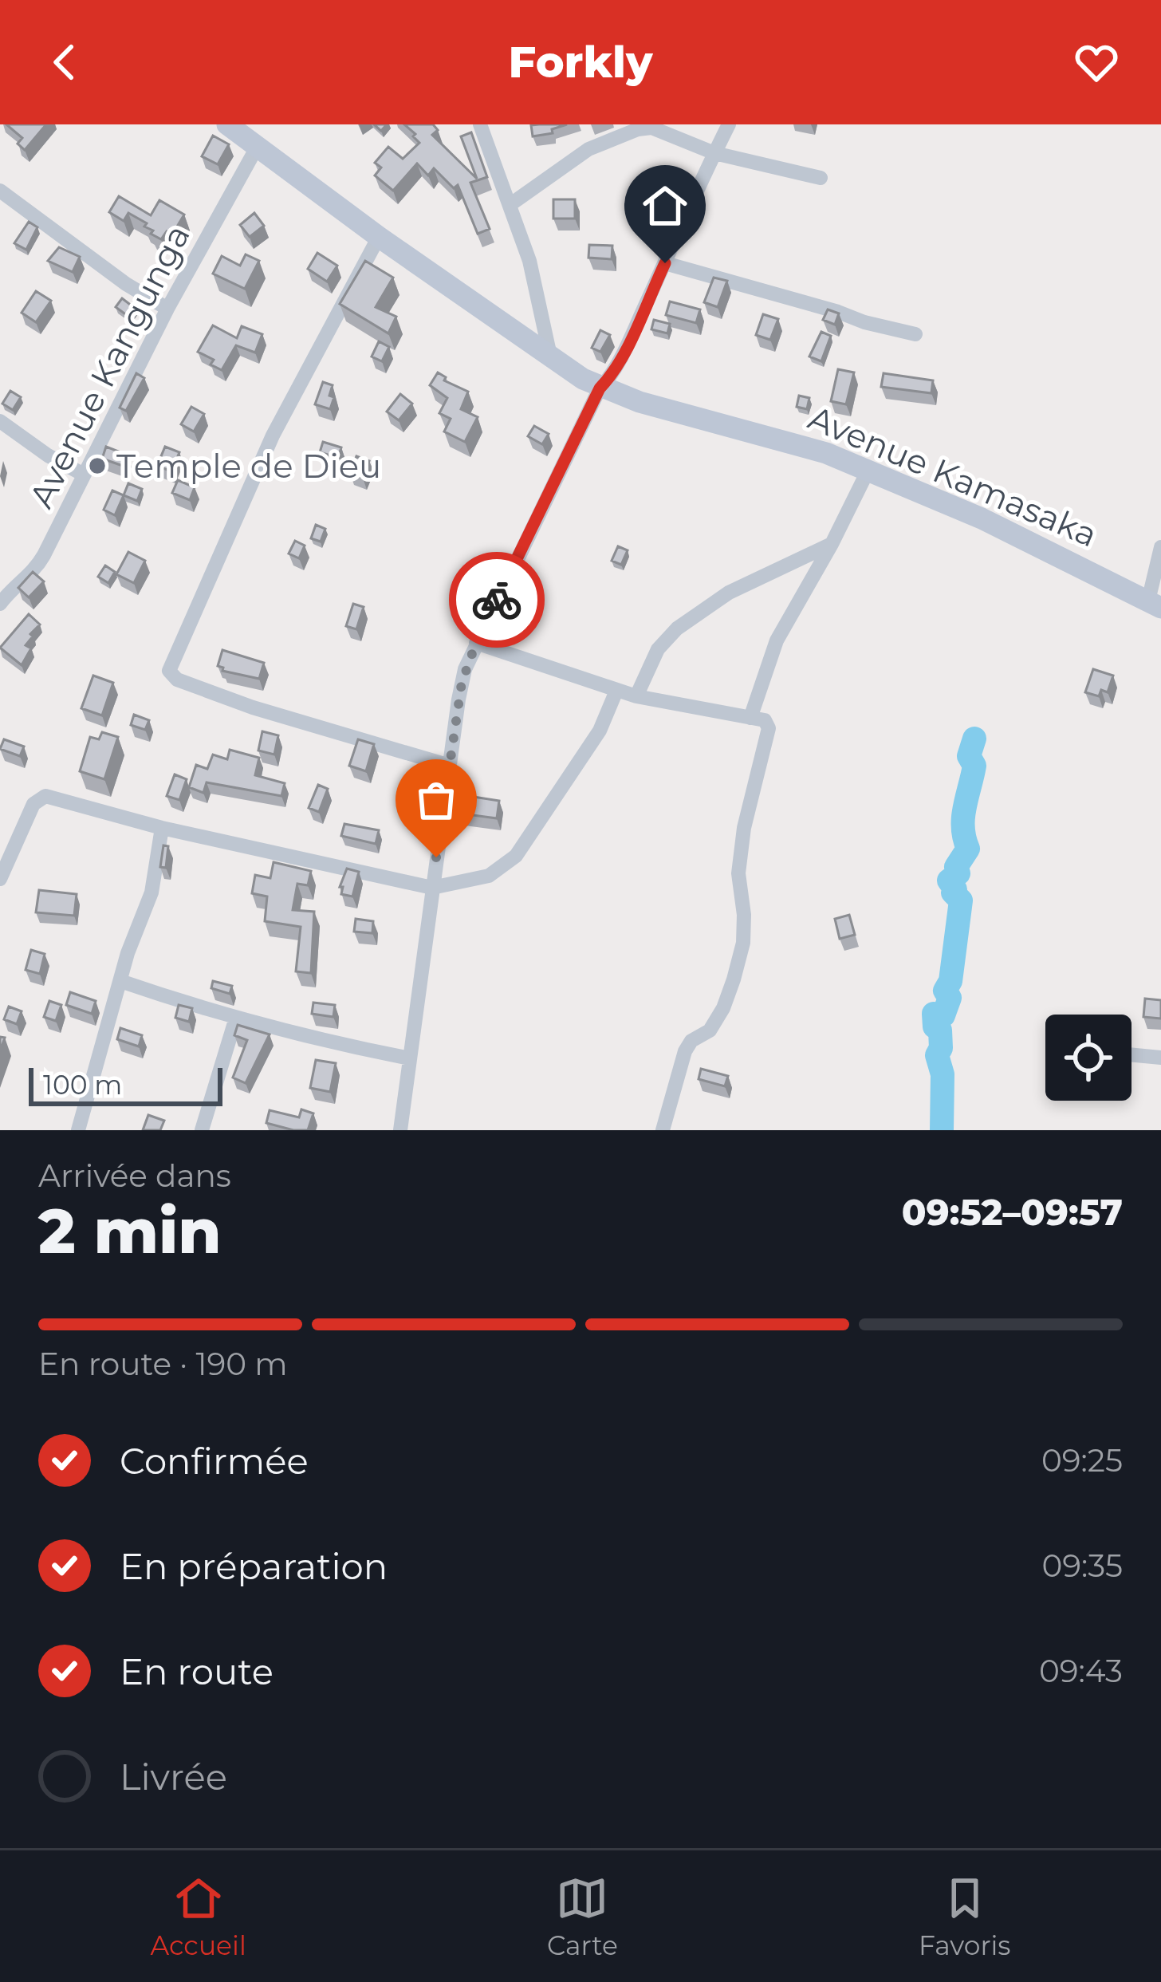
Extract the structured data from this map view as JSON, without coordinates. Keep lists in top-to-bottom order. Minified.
{"streets":{"street":["Avenue Kangunga","Avenue Kamasaka"]},"crossings":[["Avenue Kangunga","Avenue Kamasaka"]],"places":["Temple de Dieu"],"scale_bar":"100 m","page":{"header":"Forkly","scale":"100 m","heading":["2 min","Arrivée dans","09:52–09:57"],"bar":"En route · 190 m","list":[["Confirmée","09:25"],["En préparation","09:35"],["En route","09:43"],"Livrée"],"tabs":["Accueil","Carte","Favoris"]}}
